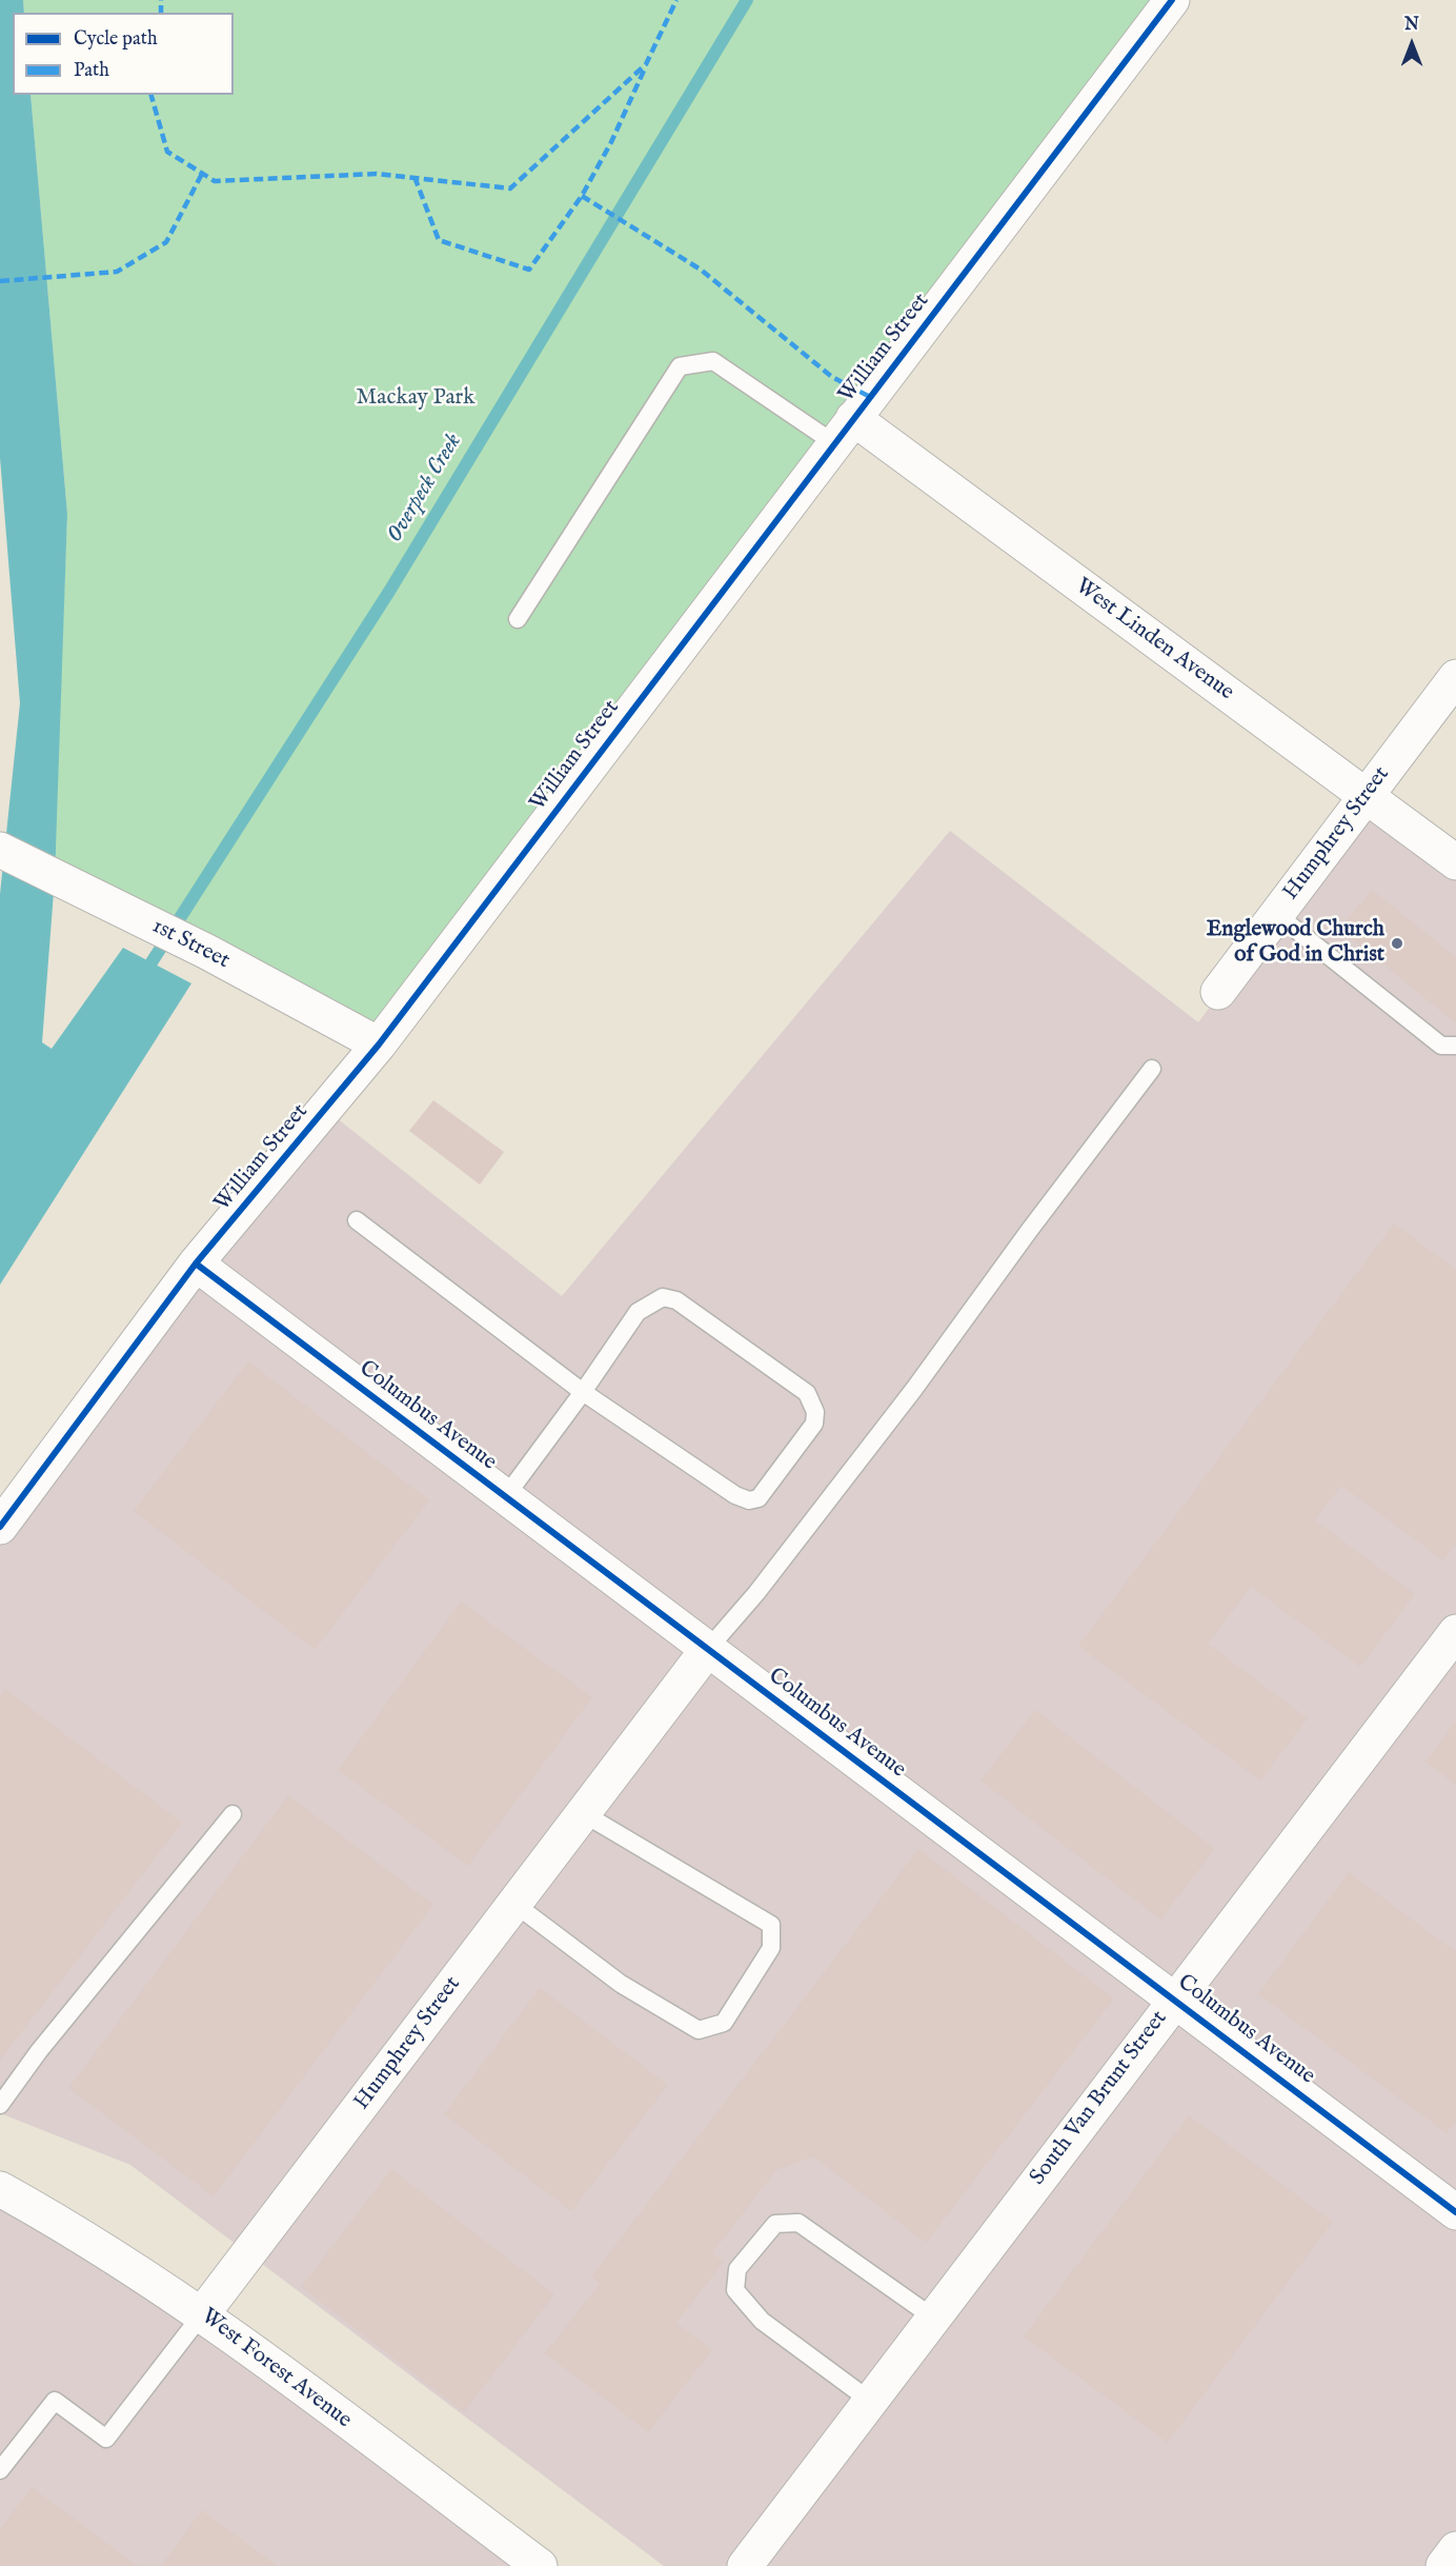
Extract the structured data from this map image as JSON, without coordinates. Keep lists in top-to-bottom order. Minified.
{"streets":{"street":["William Street","West Linden Avenue","Humphrey Street","1st Street","Columbus Avenue","South Van Brunt Street","West Forest Avenue"]},"crossings":[["William Street","West Linden Avenue"],["William Street","1st Street"],["William Street","Columbus Avenue"],["West Linden Avenue","Humphrey Street"],["Humphrey Street","Columbus Avenue"],["Humphrey Street","West Forest Avenue"],["Columbus Avenue","South Van Brunt Street"]],"water":["Overpeck Creek"],"parks":["Mackay Park"],"places":["Englewood Church of God in Christ"],"legend":["Cycle path","Path"],"north":"top"}
